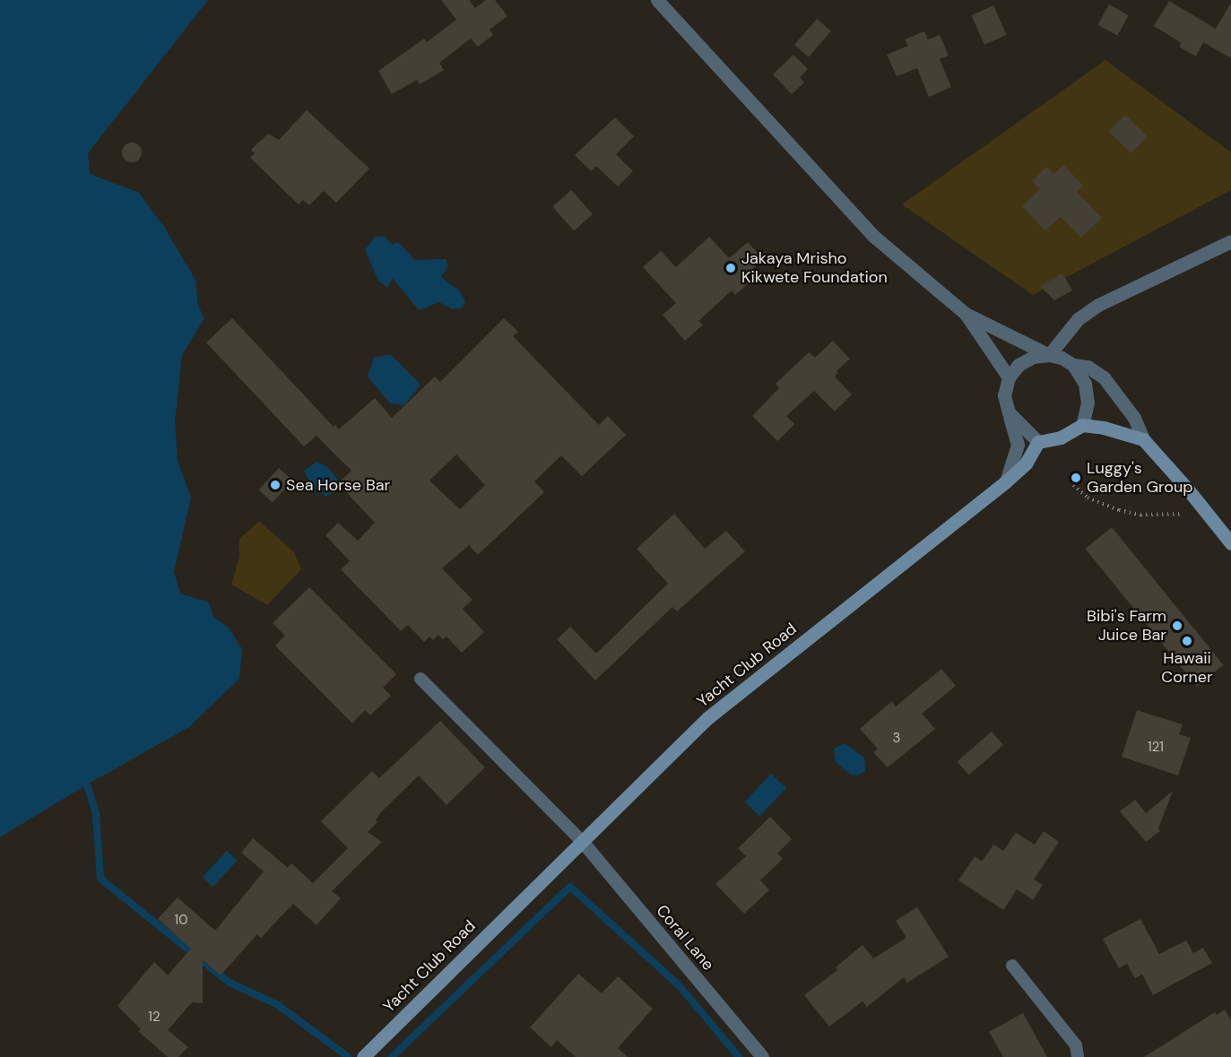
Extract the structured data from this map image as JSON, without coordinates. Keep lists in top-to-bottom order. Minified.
{"streets":{"street":["Yacht Club Road","Coral Lane"]},"crossings":[["Yacht Club Road","Coral Lane"]],"places":["Jakaya Mrisho Kikwete Foundation","Luggy's Garden Group","Sea Horse Bar","Bibi's Farm Juice Bar","Hawaii Corner"],"house_numbers":["3","121","10","12"]}
